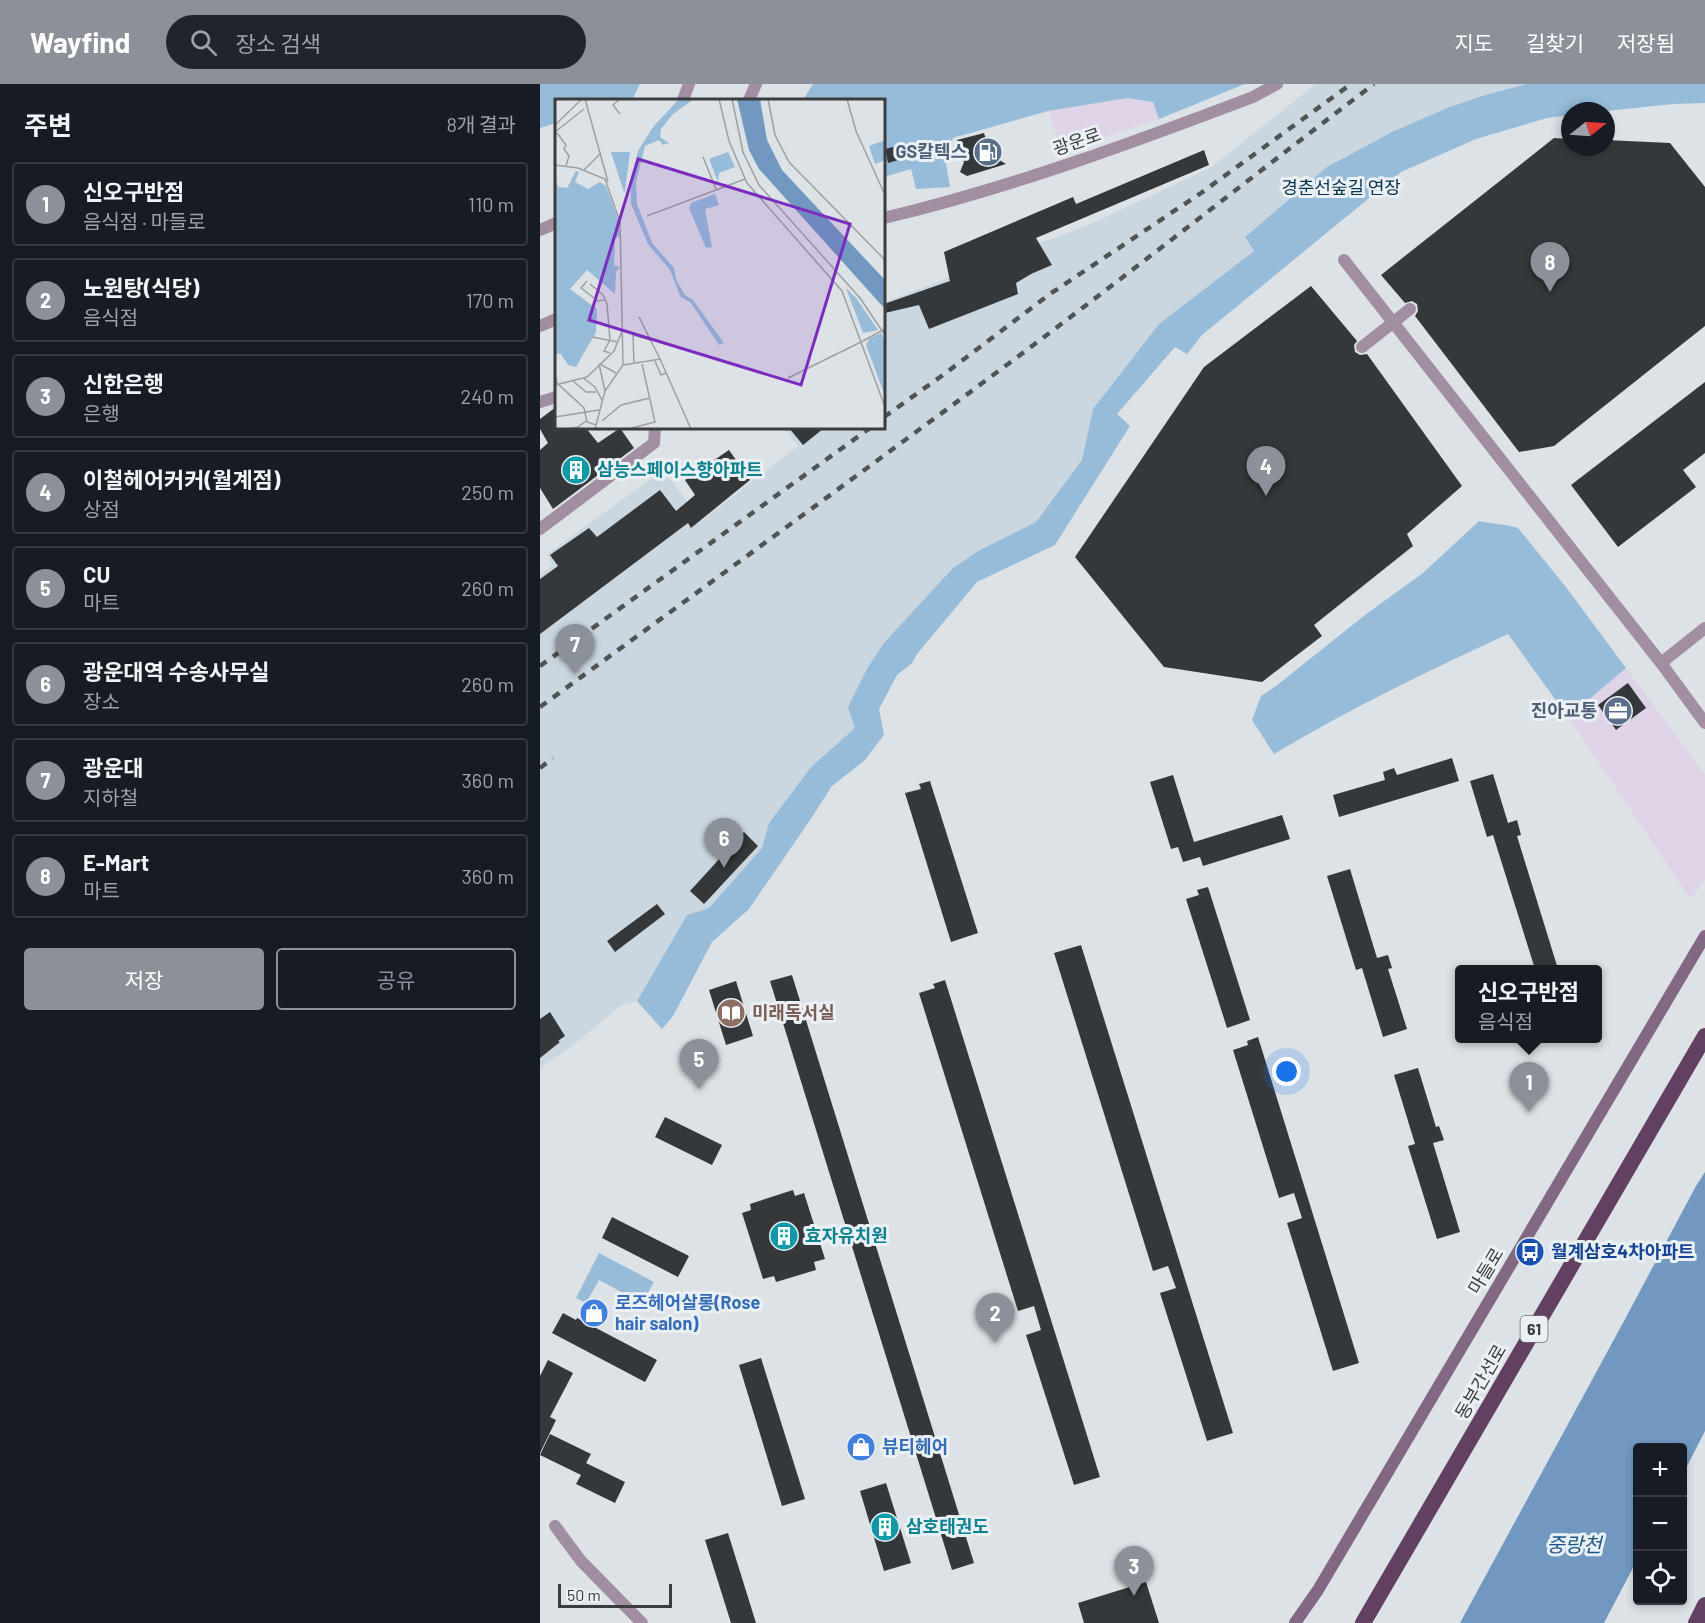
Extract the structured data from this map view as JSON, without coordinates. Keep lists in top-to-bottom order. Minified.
{"streets":{"highway":["61","동부간선로"],"main road":["마들로"],"street":["광운로"]},"water":["중랑천"],"parks":["경춘선숲길 연장"],"places":{"fuel station":["GS칼텍스"],"building":["삼능스페이스향아파트","효자유치원","삼호태권도"],"office":["진아교통"],"library":["미래독서실"],"bus stop":["월계삼호4차아파트"],"shop":["로즈헤어살롱(Rose hair salon)","뷰티헤어"]},"scale_bar":"50 m","north":"right","page":{"header":"Wayfind","search":"장소 검색","nav":["지도","길찾기","저장됨"],"heading":["주변","8개 결과"],"list":[{"mark":"1","name":"신오구반점","note":"음식점 · 마들로","value":"110 m"},{"mark":"2","name":"노원탕(식당)","note":"음식점","value":"170 m"},{"mark":"3","name":"신한은행","note":"은행","value":"240 m"},{"mark":"4","name":"이철헤어커커(월계점)","note":"상점","value":"250 m"},{"mark":"5","name":"CU","note":"마트","value":"260 m"},{"mark":"6","name":"광운대역 수송사무실","note":"장소","value":"260 m"},{"mark":"7","name":"광운대","note":"지하철","value":"360 m"},{"mark":"8","name":"E-Mart","note":"마트","value":"360 m"}],"pins":["8","4","7","6","5","1","2","3"],"buttons":["저장","공유"],"popup":["신오구반점","음식점"],"map_buttons":["+","−"],"scale":"50 m"}}
